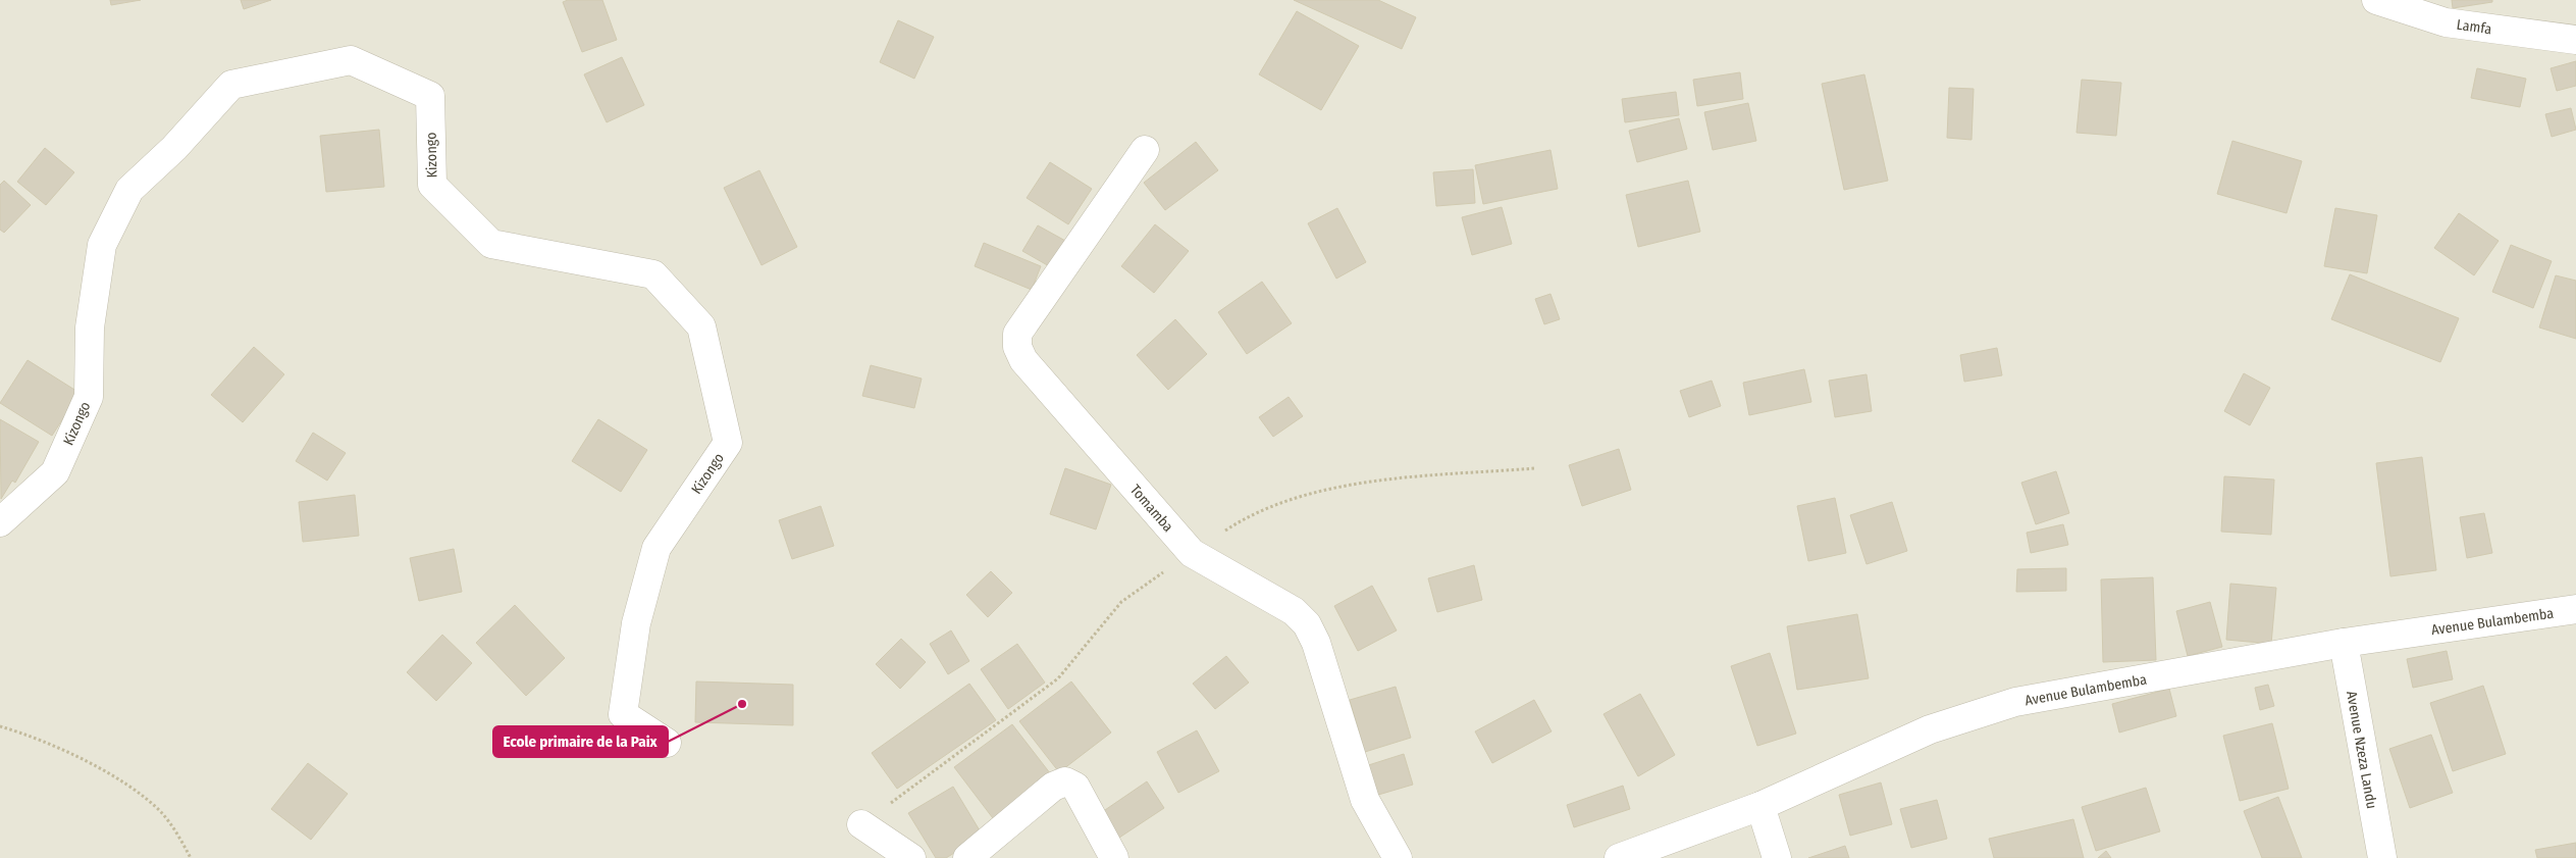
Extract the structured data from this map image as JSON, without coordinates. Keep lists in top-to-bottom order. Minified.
{"streets":{"street":["Lamfa","Kizongo","Tomamba","Avenue Bulambemba","Avenue Nzeza Landu"]},"crossings":[["Avenue Bulambemba","Avenue Nzeza Landu"]],"places":["Ecole primaire de la Paix"]}
